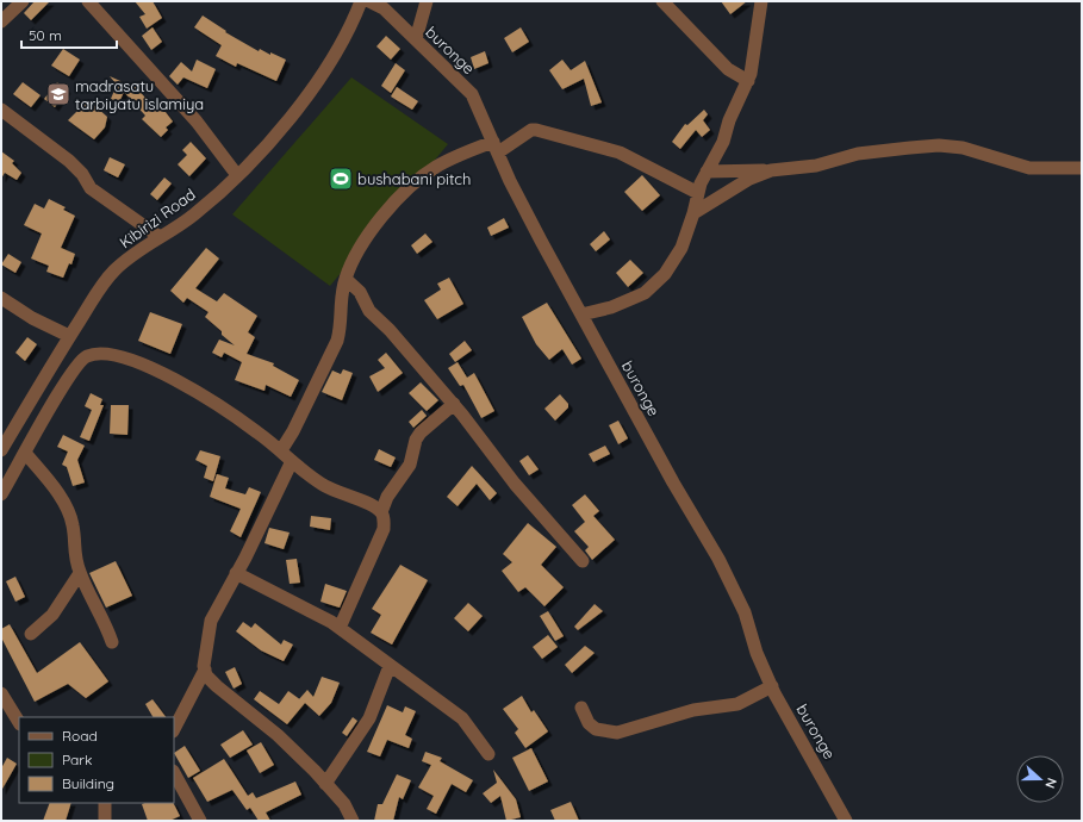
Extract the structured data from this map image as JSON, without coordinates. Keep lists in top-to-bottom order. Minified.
{"streets":{"street":["buronge","Kibirizi Road"]},"places":{"school or university":["madrasatu tarbiyatu islamiya"],"sports":["bushabani pitch"]},"legend":["Road","Park","Building"],"scale_bar":"50 m","north":"right"}
